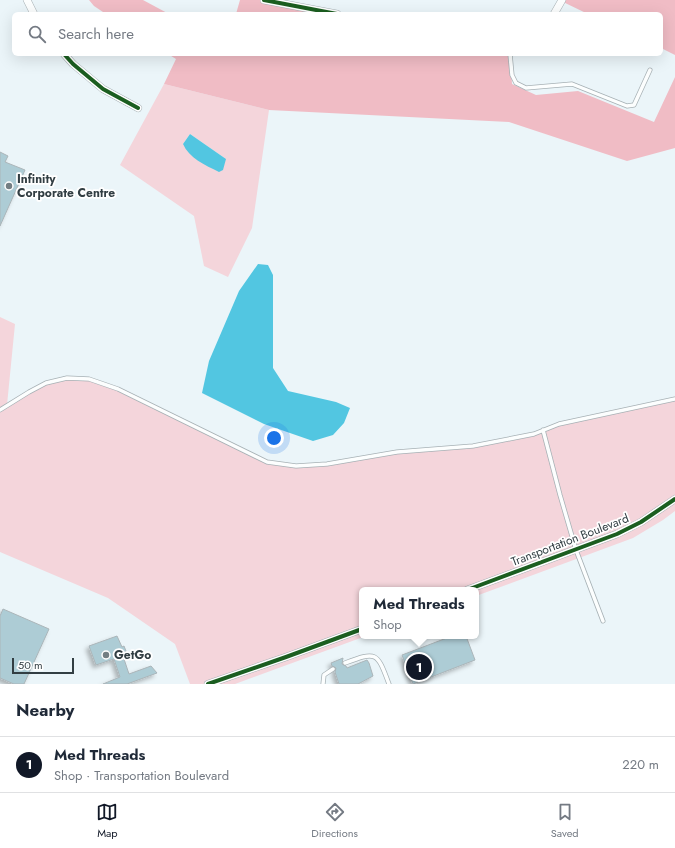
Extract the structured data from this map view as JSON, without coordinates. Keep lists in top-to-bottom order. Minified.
{"streets":{"street":["Transportation Boulevard"]},"places":["Infinity Corporate Centre","GetGo"],"scale_bar":"50 m","page":{"search":"Search here","popup":["Med Threads","Shop"],"pins":"1","scale":"50 m","heading":"Nearby","list":[{"mark":"1","name":"Med Threads","note":"Shop · Transportation Boulevard","value":"220 m"}],"nav":["Map","Directions","Saved"]}}
